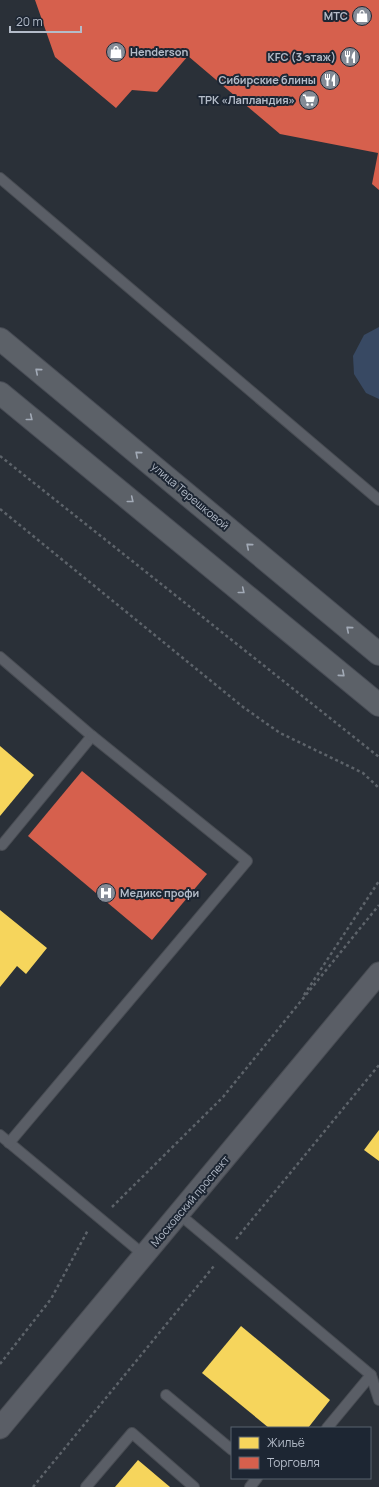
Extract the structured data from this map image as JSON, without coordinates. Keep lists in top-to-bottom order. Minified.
{"streets":{"main road":["улица Терешковой"],"street":["Московский проспект"]},"places":{"shop":["МТС","Henderson"],"restaurant":["KFC (3 этаж)","Сибирские блины"],"supermarket":["ТРК «Лапландия»"],"hospital":["Медикс профи"]},"legend":["Жильё","Торговля"],"scale_bar":"20 m"}
